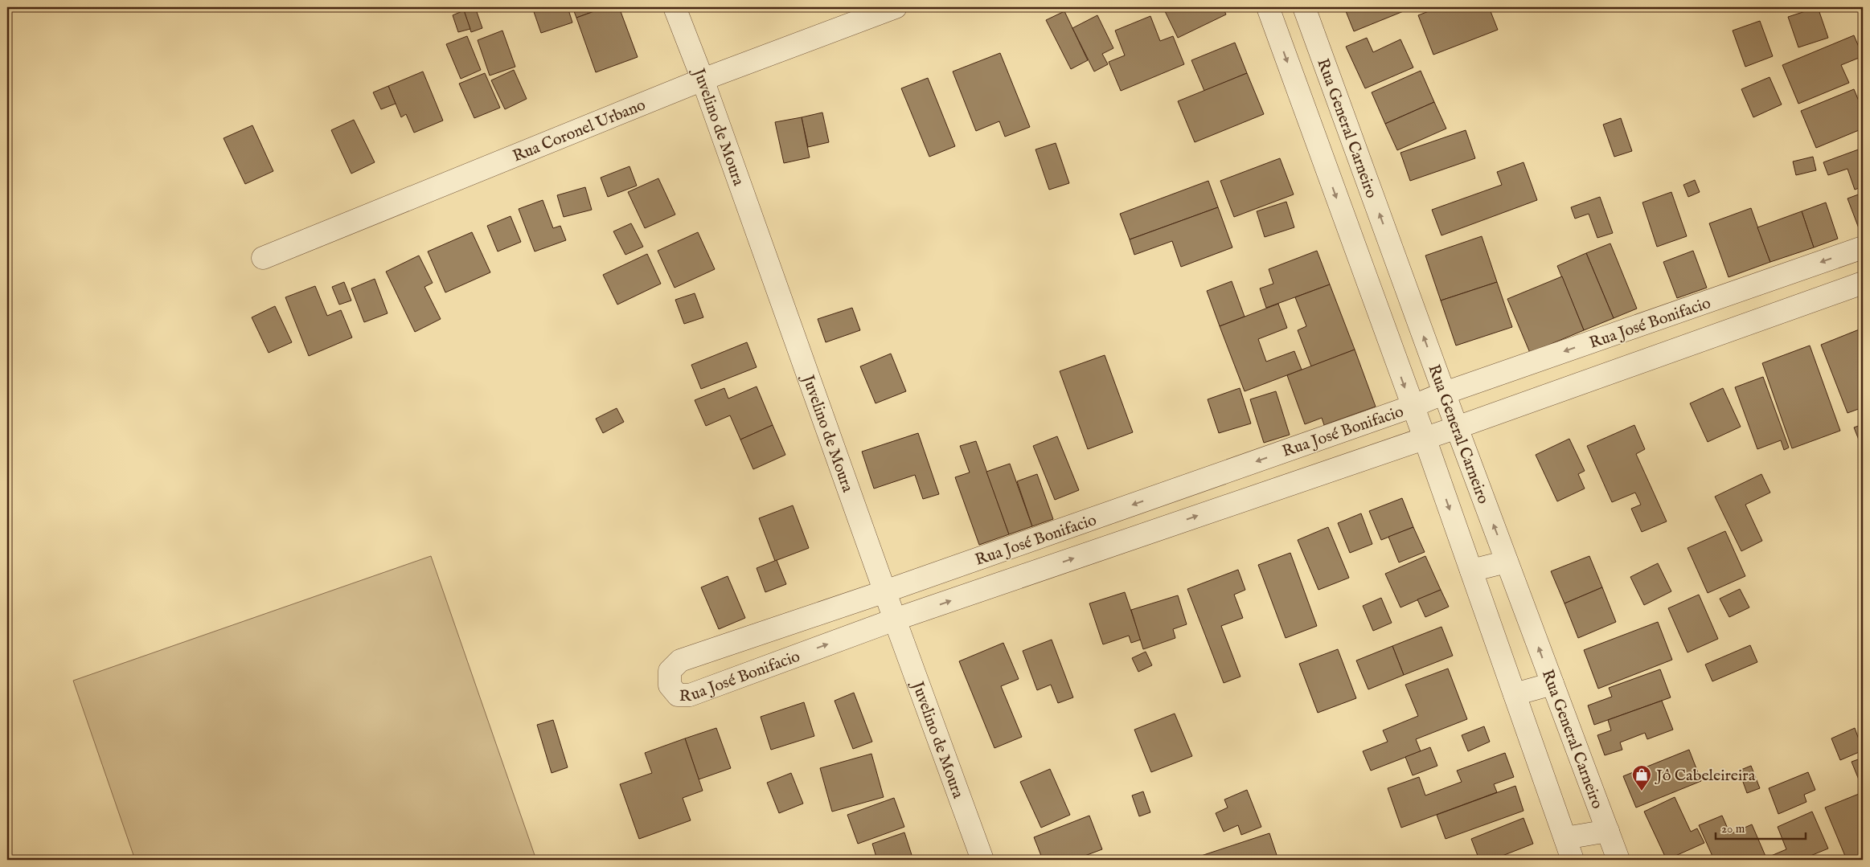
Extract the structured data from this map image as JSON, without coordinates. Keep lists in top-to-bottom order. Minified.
{"streets":{"street":["Juvelino de Moura","Rua General Carneiro","Rua Coronel Urbano","Rua José Bonifacio"]},"crossings":[["Juvelino de Moura","Rua Coronel Urbano"],["Juvelino de Moura","Rua José Bonifacio"],["Rua General Carneiro","Rua José Bonifacio"]],"places":{"shop":["Jô Cabeleireira"]},"scale_bar":"20 m"}
